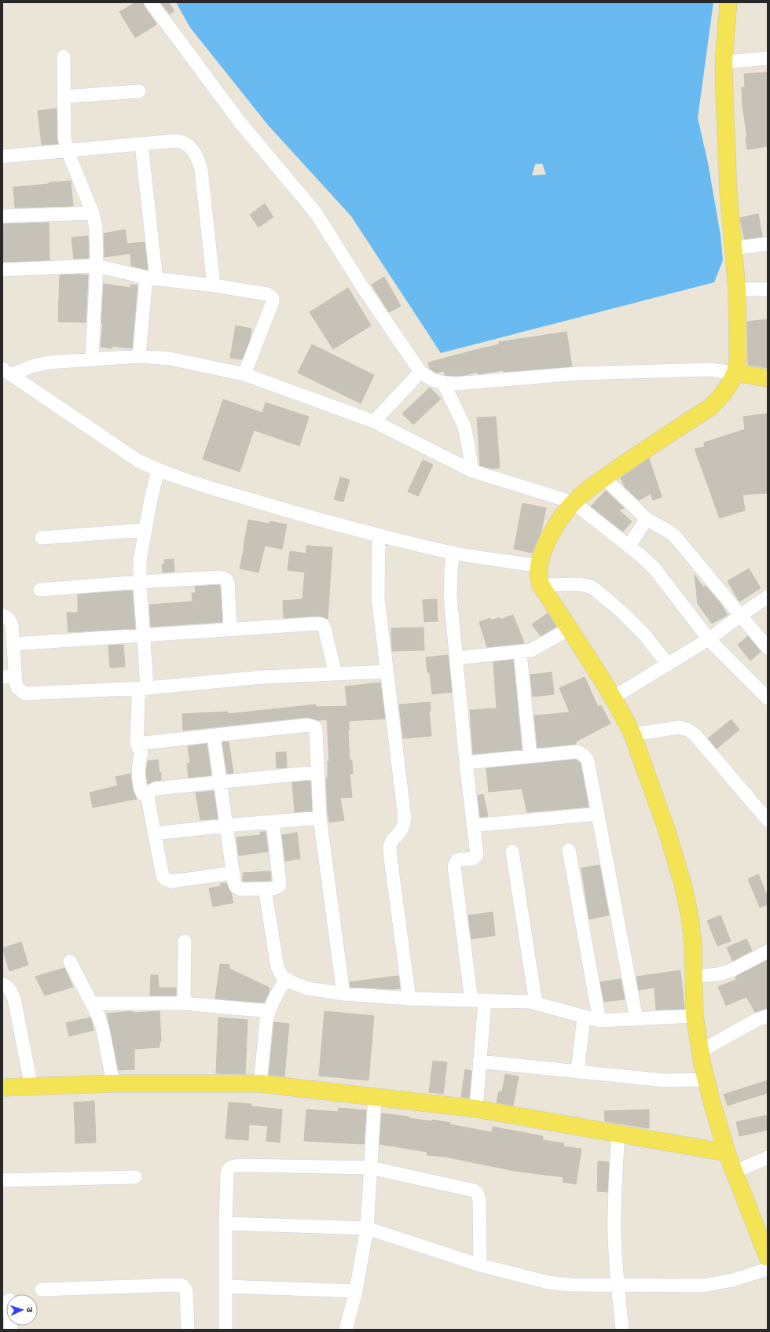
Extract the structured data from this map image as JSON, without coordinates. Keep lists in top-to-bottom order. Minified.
{"north":"right"}
